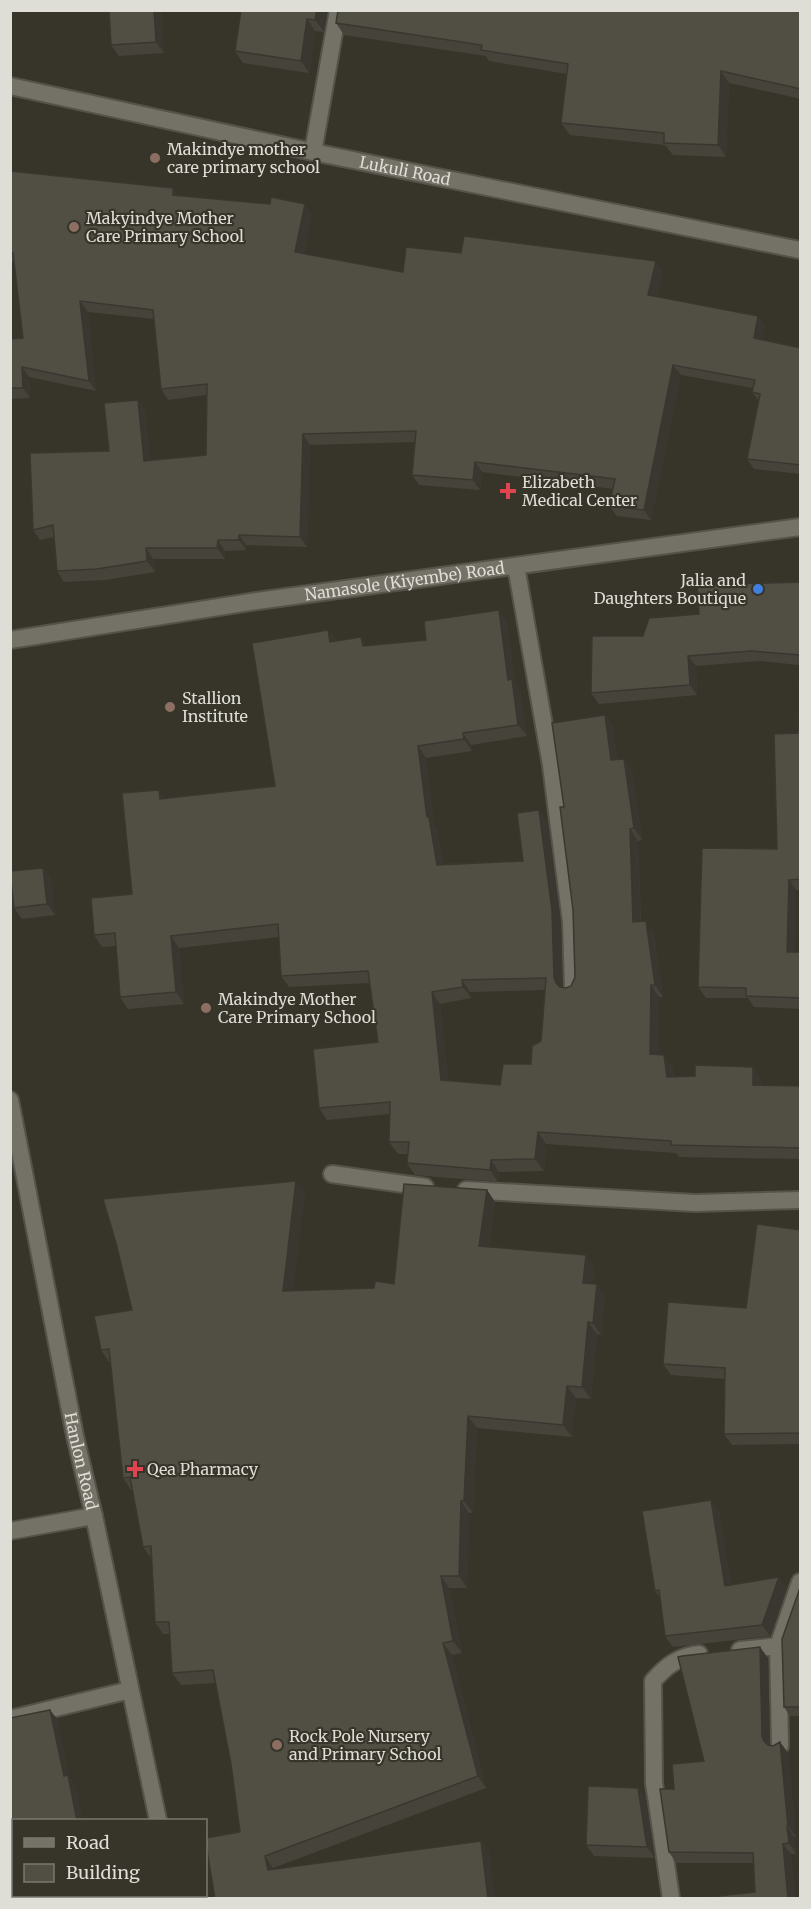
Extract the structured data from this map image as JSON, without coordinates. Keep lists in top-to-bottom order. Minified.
{"streets":{"street":["Lukuli Road","Namasole (Kiyembe) Road","Hanlon Road"]},"places":{"other":["Makindye mother care primary school","Makyindye Mother Care Primary School","Jalia and Daughters Boutique","Stallion Institute","Makindye Mother Care Primary School","Rock Pole Nursery and Primary School"],"health":["Elizabeth Medical Center","Qea Pharmacy"]},"legend":["Road","Building"]}
